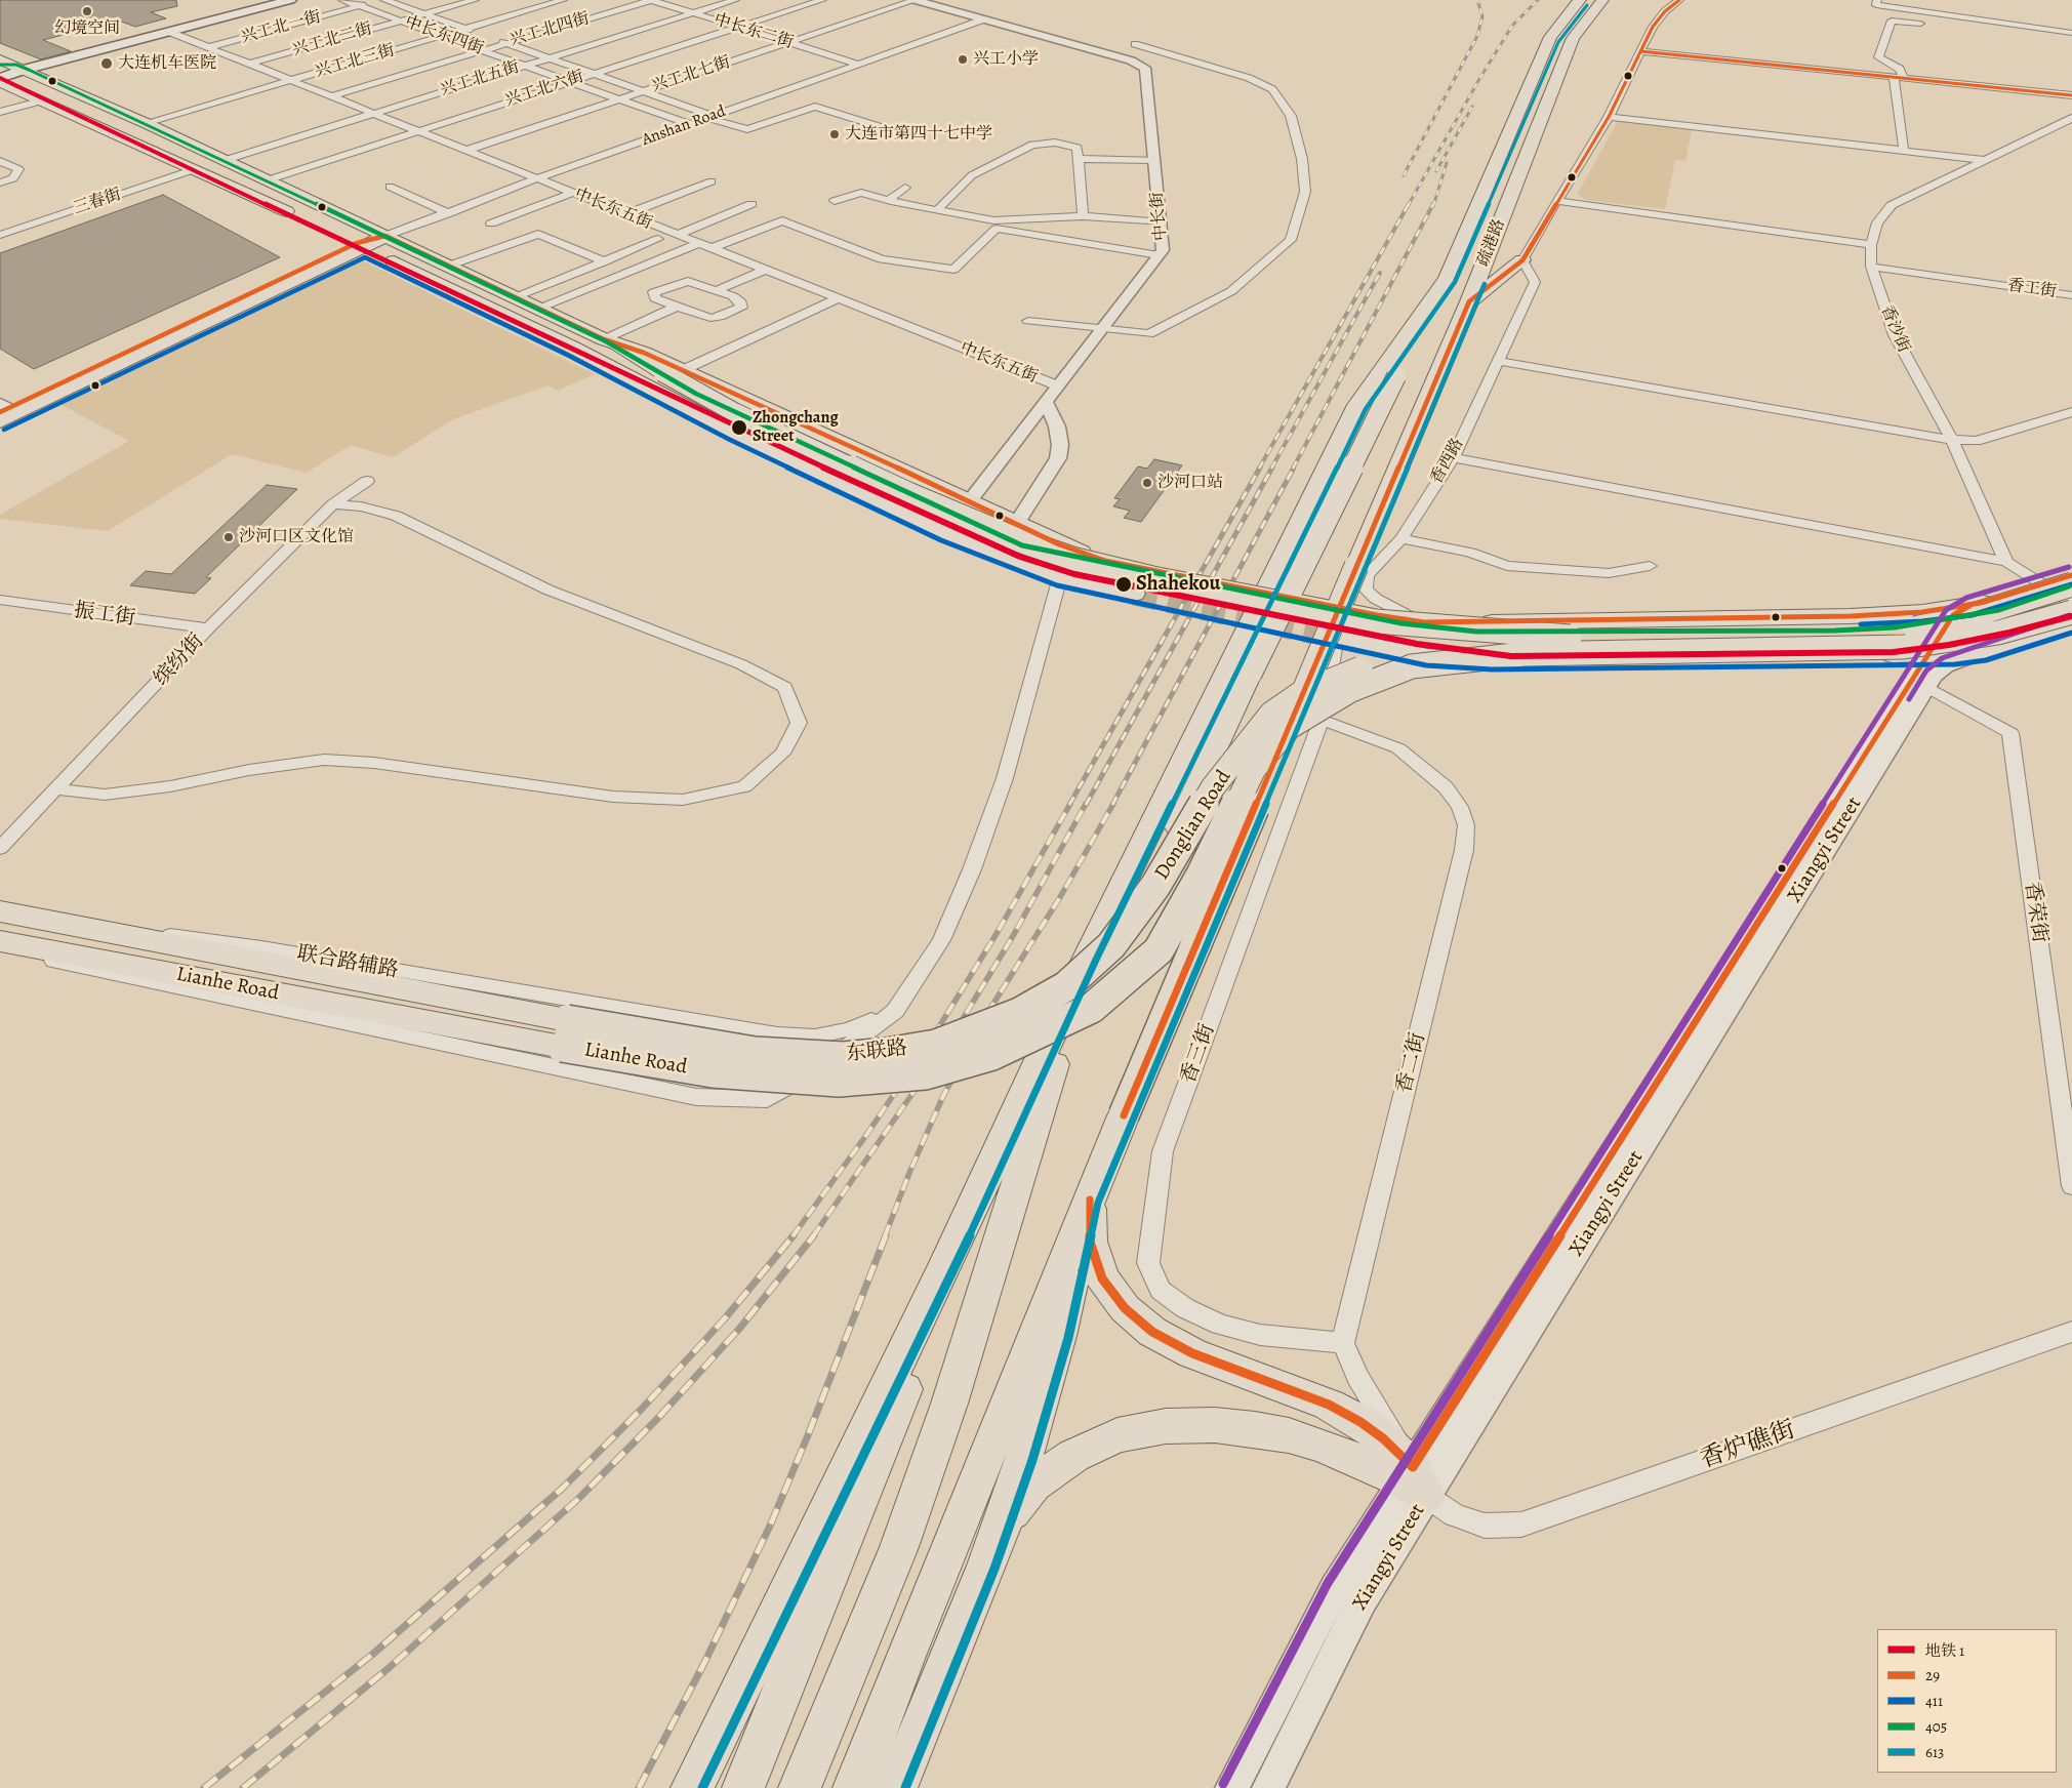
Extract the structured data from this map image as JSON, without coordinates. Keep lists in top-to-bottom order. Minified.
{"streets":{"main road":["Anshan Road","疏港路","Donglian Road","Lianhe Road","东联路"],"street":["兴工北一街","兴工北四街","中长东二街","中长东四街","兴工北二街","兴工北三街","兴工北七街","兴工北五街","兴工北六街","三春街","中长东五街","中长街","香工街","香沙街","香西路","振工街","缤纷街","Xiangyi Street","香荣街","联合路辅路","香三街","香二街","香炉礁街"]},"crossings":[["兴工北一街","中长东四街"],["兴工北一街","中长东五街"],["兴工北四街","中长东二街"],["兴工北四街","中长东四街"],["兴工北四街","中长东五街"],["中长东二街","兴工北七街"],["中长东二街","兴工北五街"],["中长东二街","兴工北六街"],["中长东二街","Anshan Road"],["中长东四街","兴工北二街"],["中长东四街","兴工北三街"],["中长东四街","兴工北七街"],["中长东四街","兴工北五街"],["中长东四街","兴工北六街"],["中长东四街","Anshan Road"],["兴工北二街","中长东五街"],["兴工北三街","中长东五街"],["兴工北七街","中长东五街"],["兴工北七街","中长街"],["兴工北五街","中长东五街"],["兴工北六街","中长东五街"],["Anshan Road","中长东五街"],["Anshan Road","中长街"],["中长东五街","中长街"],["香工街","香沙街"],["振工街","缤纷街"],["Donglian Road","东联路"],["Xiangyi Street","香荣街"],["Xiangyi Street","香炉礁街"],["联合路辅路","Lianhe Road"],["Lianhe Road","东联路"],["香三街","香二街"]],"places":["幻境空间","兴工小学","大连机车医院","大连市第四十七中学","Zhongchang Street","沙河口站","沙河口区文化馆","Shahekou"],"lines":["transit line 29","transit line 613","transit line 405","metro line 1","transit line 411"],"legend":["地铁 1","29","411","405","613"]}
